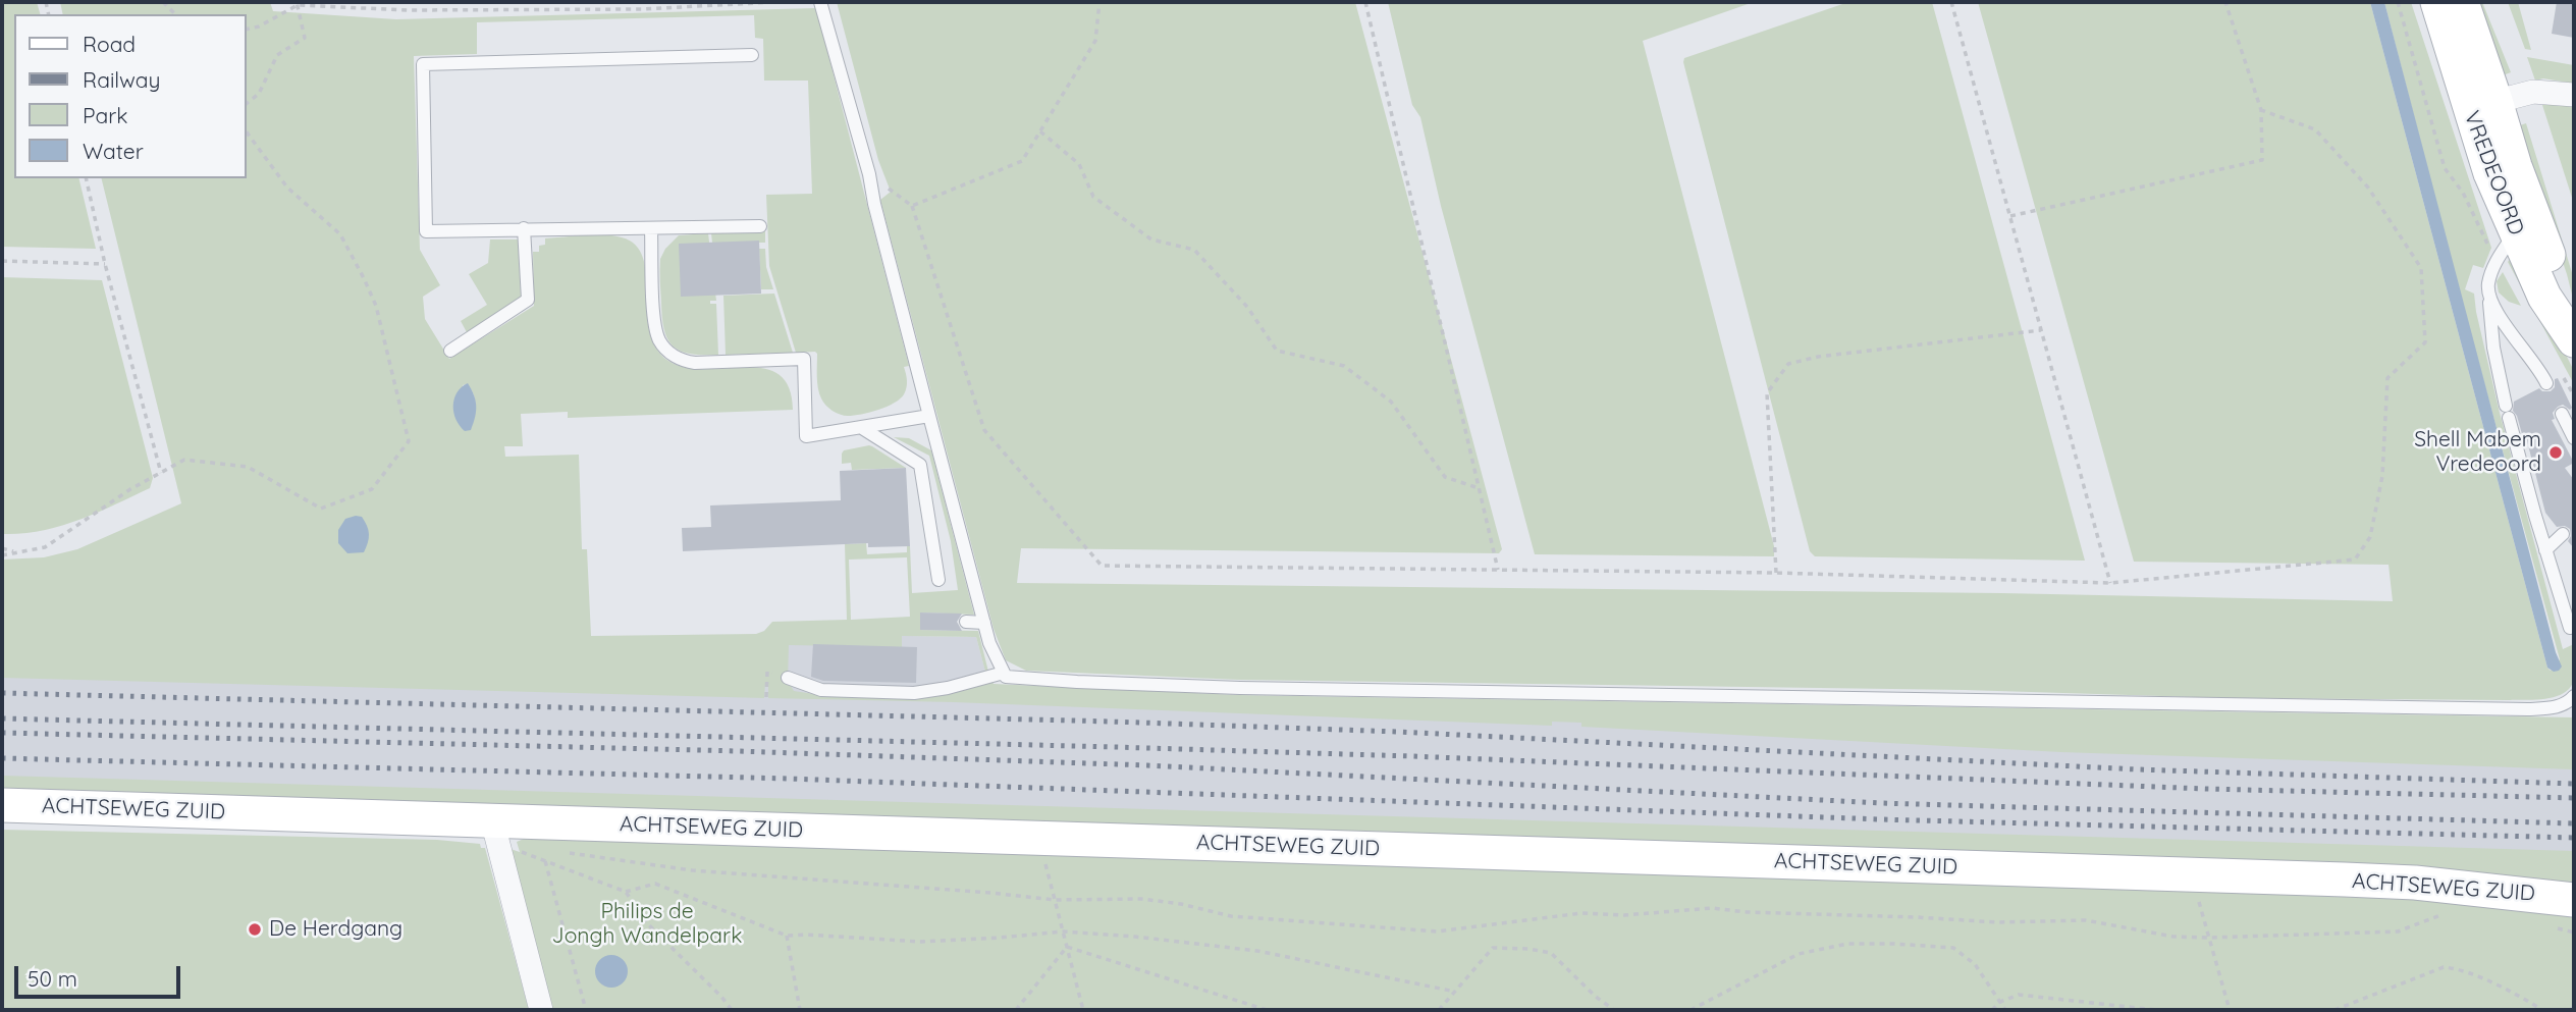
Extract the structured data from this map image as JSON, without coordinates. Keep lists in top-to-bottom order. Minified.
{"streets":{"street":["VREDEOORD","ACHTSEWEG ZUID"]},"parks":["Philips de Jongh Wandelpark"],"places":["Shell Mabem Vredeoord","De Herdgang"],"legend":["Road","Railway","Park","Water"],"scale_bar":"50 m"}
